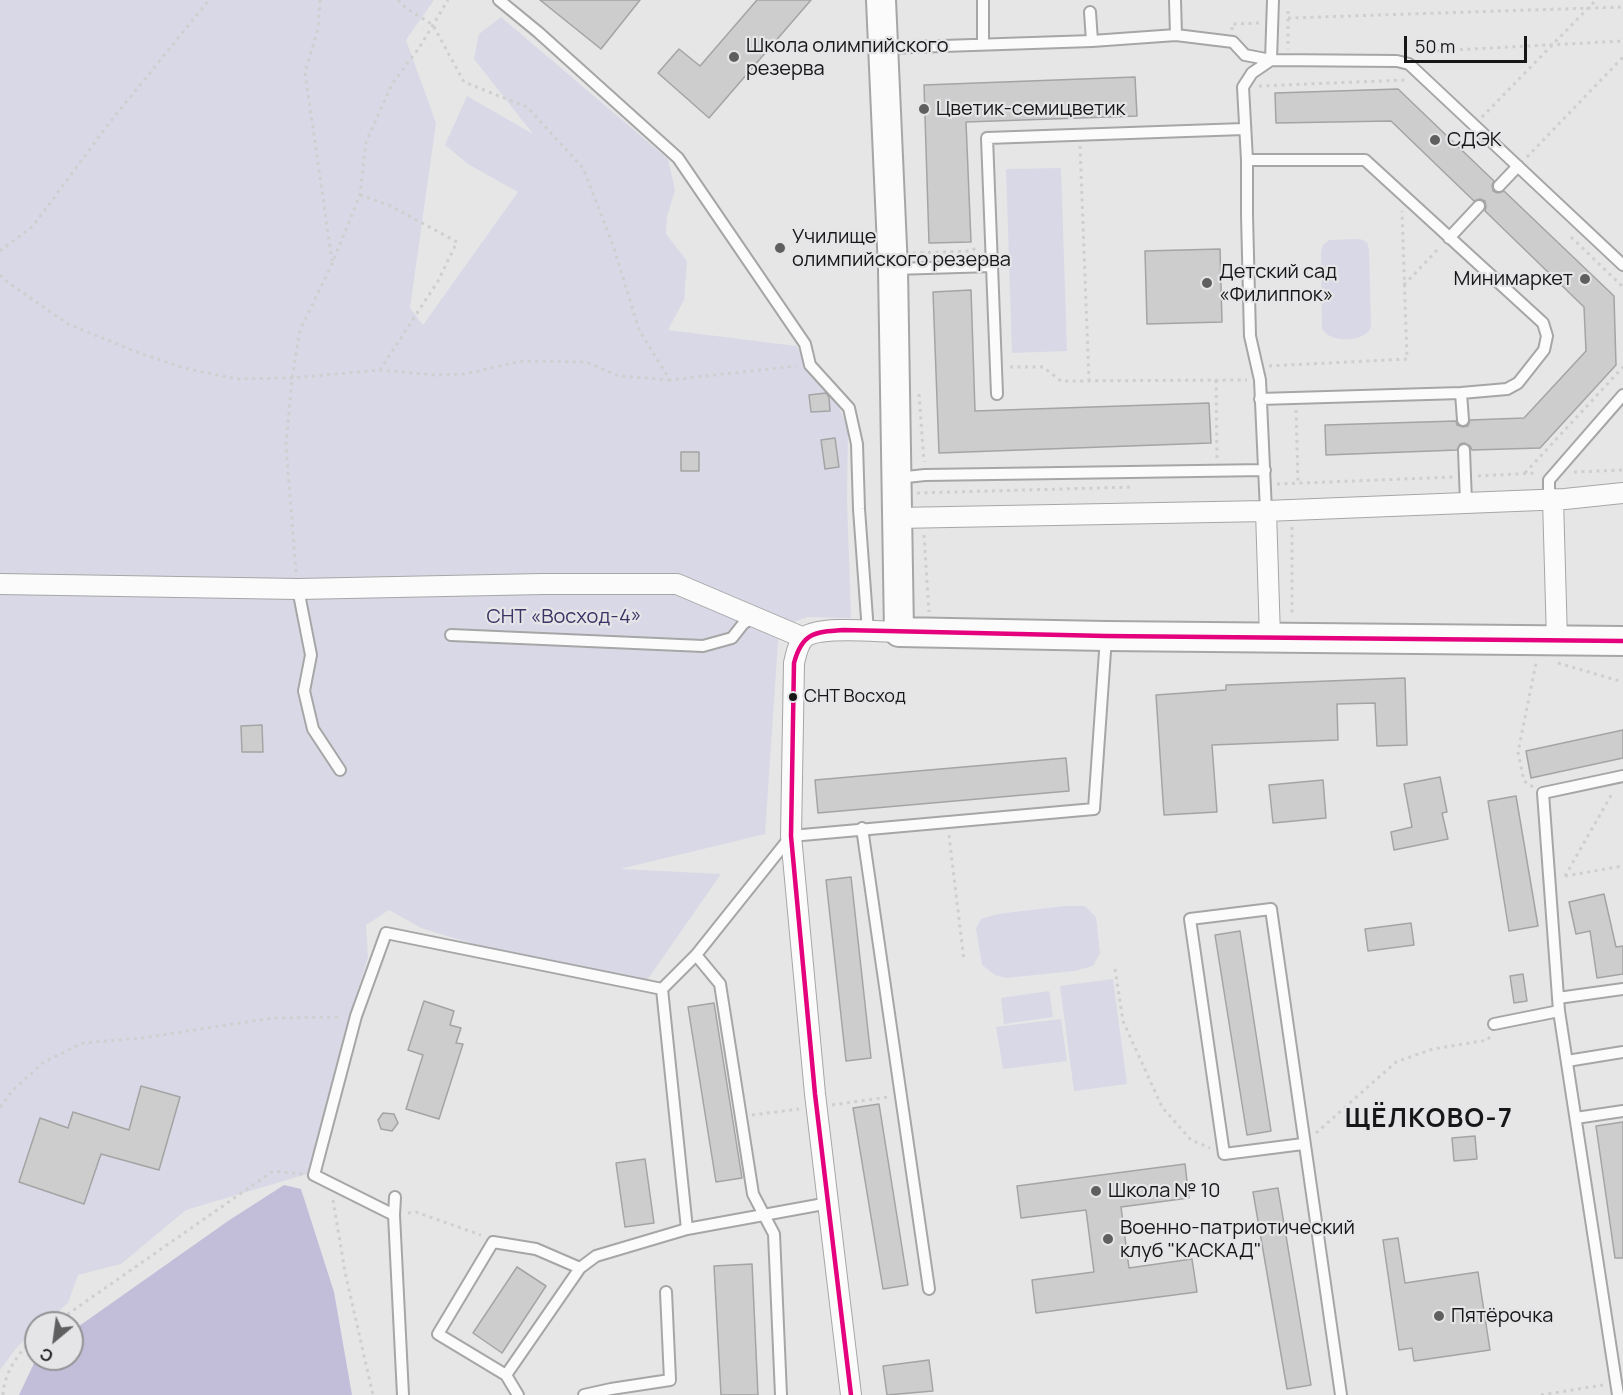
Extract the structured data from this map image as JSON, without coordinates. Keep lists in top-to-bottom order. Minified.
{"districts":["ЩЁЛКОВО-7"],"parks":["СНТ «Восход-4»"],"places":["Школа олимпийского резерва","Цветик-семицветик","СДЭК","Училище олимпийского резерва","Минимаркет","Детский сад «Филиппок»","СНТ Восход","Школа № 10","Военно-патриотический клуб \"КАСКАД\"","Пятёрочка"],"scale_bar":"50 m","north":"bottom left"}
